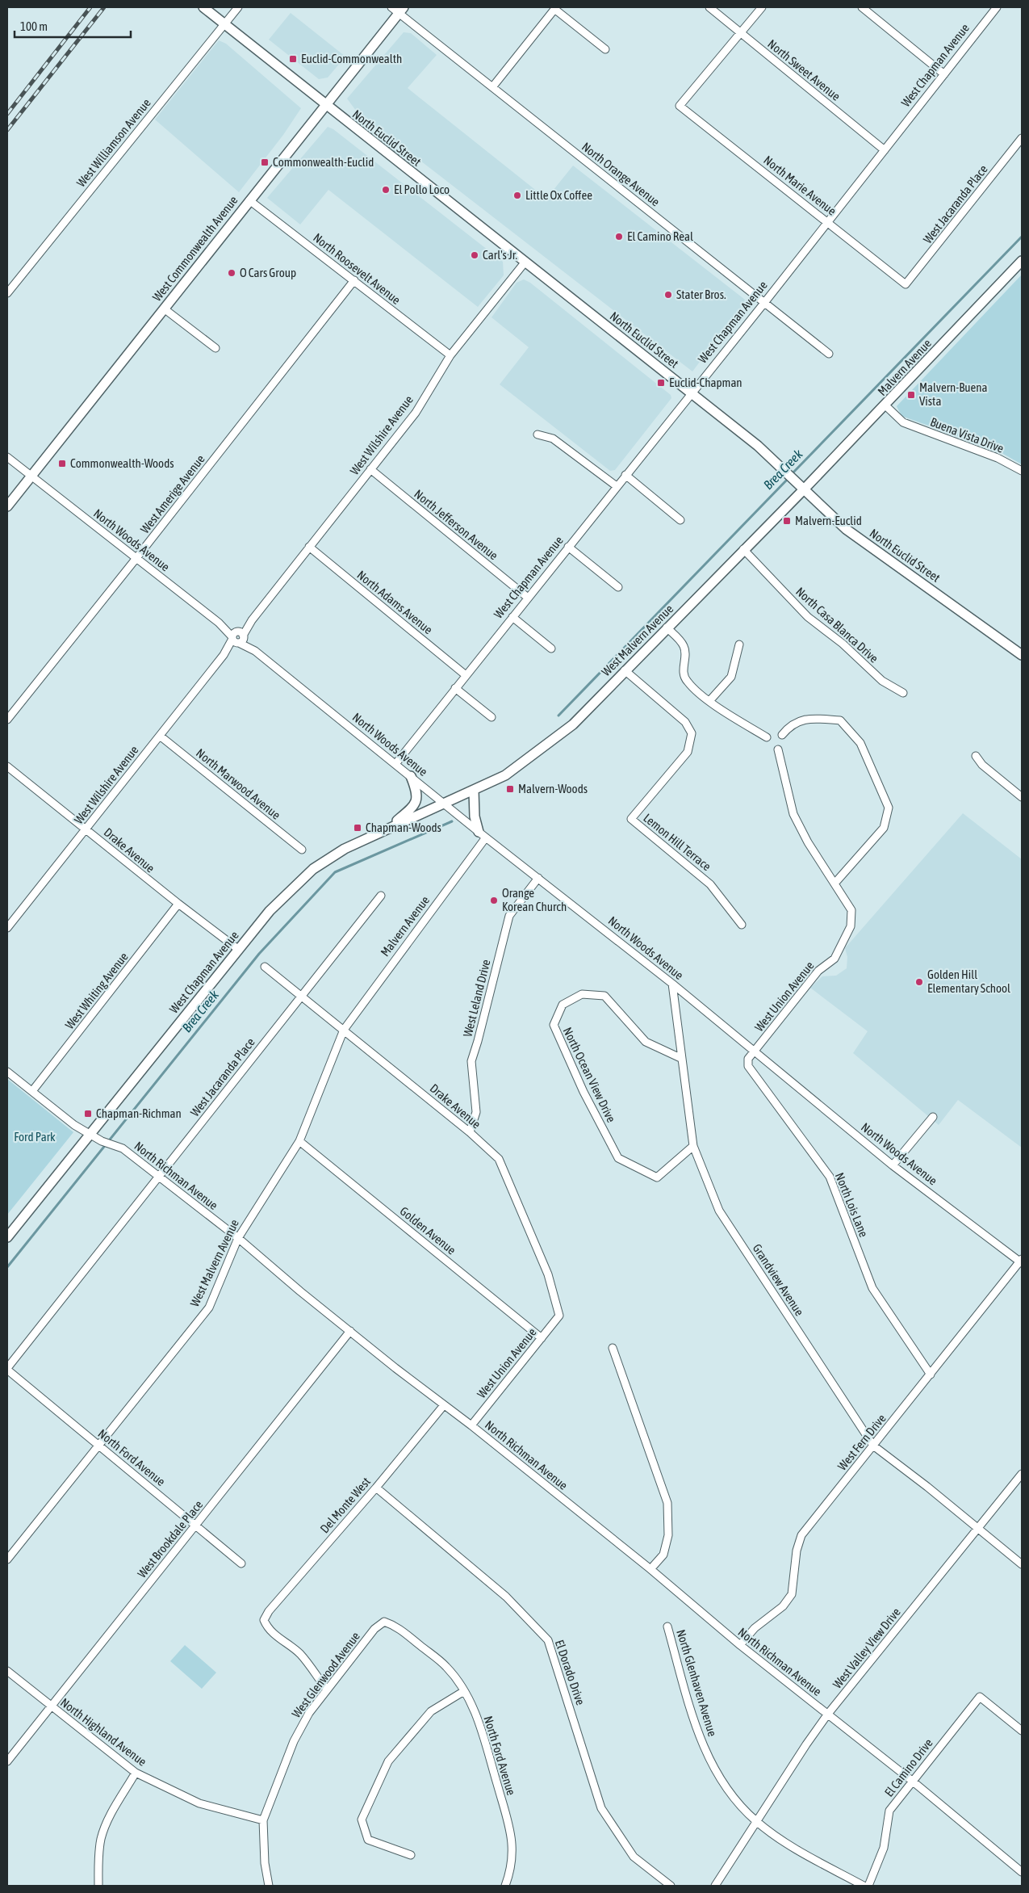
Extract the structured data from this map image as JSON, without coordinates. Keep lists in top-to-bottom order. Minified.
{"streets":{"main road":["West Chapman Avenue","North Euclid Street","West Commonwealth Avenue","Malvern Avenue","West Malvern Avenue"],"street":["North Sweet Avenue","West Williamson Avenue","North Orange Avenue","North Marie Avenue","West Jacaranda Place","North Roosevelt Avenue","West Wilshire Avenue","Buena Vista Drive","West Amerige Avenue","North Jefferson Avenue","North Woods Avenue","North Adams Avenue","North Casa Blanca Drive","North Marwood Avenue","Lemon Hill Terrace","Drake Avenue","West Whiting Avenue","West Union Avenue","West Leland Drive","North Ocean View Drive","North Richman Avenue","North Lois Lane","Golden Avenue","Grandview Avenue","West Fern Drive","North Ford Avenue","Del Monte West","West Brookdale Place","West Valley View Drive","El Dorado Drive","West Glenwood Avenue","North Glenhaven Avenue","North Highland Avenue","El Camino Drive"]},"crossings":[["West Chapman Avenue","North Sweet Avenue"],["West Chapman Avenue","North Euclid Street"],["West Chapman Avenue","North Orange Avenue"],["West Chapman Avenue","North Marie Avenue"],["West Chapman Avenue","North Jefferson Avenue"],["West Chapman Avenue","North Woods Avenue"],["West Chapman Avenue","North Adams Avenue"],["West Chapman Avenue","West Malvern Avenue"],["West Chapman Avenue","Drake Avenue"],["West Chapman Avenue","North Richman Avenue"],["North Sweet Avenue","North Marie Avenue"],["North Euclid Street","West Williamson Avenue"],["North Euclid Street","West Commonwealth Avenue"],["North Euclid Street","Malvern Avenue"],["North Euclid Street","West Wilshire Avenue"],["North Euclid Street","West Malvern Avenue"],["North Orange Avenue","West Commonwealth Avenue"],["North Marie Avenue","West Jacaranda Place"],["West Jacaranda Place","Drake Avenue"],["West Jacaranda Place","North Richman Avenue"],["West Jacaranda Place","North Ford Avenue"],["West Commonwealth Avenue","North Roosevelt Avenue"],["West Commonwealth Avenue","North Woods Avenue"],["North Roosevelt Avenue","West Wilshire Avenue"],["North Roosevelt Avenue","West Amerige Avenue"],["Malvern Avenue","Buena Vista Drive"],["Malvern Avenue","North Woods Avenue"],["Malvern Avenue","West Malvern Avenue"],["Malvern Avenue","Drake Avenue"],["West Wilshire Avenue","North Jefferson Avenue"],["West Wilshire Avenue","North Woods Avenue"],["West Wilshire Avenue","North Adams Avenue"],["West Wilshire Avenue","North Marwood Avenue"],["West Wilshire Avenue","Drake Avenue"],["West Amerige Avenue","North Woods Avenue"],["North Woods Avenue","West Union Avenue"],["North Woods Avenue","West Leland Drive"],["North Woods Avenue","North Lois Lane"],["North Woods Avenue","Grandview Avenue"],["North Woods Avenue","West Fern Drive"],["North Casa Blanca Drive","West Malvern Avenue"],["West Malvern Avenue","Lemon Hill Terrace"],["West Malvern Avenue","Drake Avenue"],["West Malvern Avenue","North Richman Avenue"],["West Malvern Avenue","Golden Avenue"],["West Malvern Avenue","North Ford Avenue"],["Drake Avenue","West Whiting Avenue"],["Drake Avenue","West Union Avenue"],["Drake Avenue","West Leland Drive"],["West Whiting Avenue","North Richman Avenue"],["West Union Avenue","North Richman Avenue"],["West Union Avenue","North Lois Lane"],["West Union Avenue","Golden Avenue"],["North Ocean View Drive","Grandview Avenue"],["North Richman Avenue","West Fern Drive"],["North Richman Avenue","Del Monte West"],["North Richman Avenue","West Brookdale Place"],["North Richman Avenue","West Valley View Drive"],["North Richman Avenue","El Camino Drive"],["North Lois Lane","West Fern Drive"],["Grandview Avenue","West Fern Drive"],["Grandview Avenue","West Valley View Drive"],["North Ford Avenue","West Brookdale Place"],["North Ford Avenue","West Glenwood Avenue"],["Del Monte West","El Dorado Drive"],["Del Monte West","West Glenwood Avenue"],["West Brookdale Place","North Highland Avenue"],["West Valley View Drive","North Glenhaven Avenue"],["West Glenwood Avenue","North Highland Avenue"]],"water":["Brea Creek"],"parks":["Ford Park"],"places":{"transit":["Euclid-Commonwealth","Commonwealth-Euclid","Euclid-Chapman","Malvern-Buena Vista","Commonwealth-Woods","Malvern-Euclid","Malvern-Woods","Chapman-Woods","Chapman-Richman"],"other":["El Pollo Loco","Little Ox Coffee","El Camino Real","Carl's Jr.","O Cars Group","Stater Bros.","Orange Korean Church","Golden Hill Elementary School"]},"scale_bar":"100 m"}
